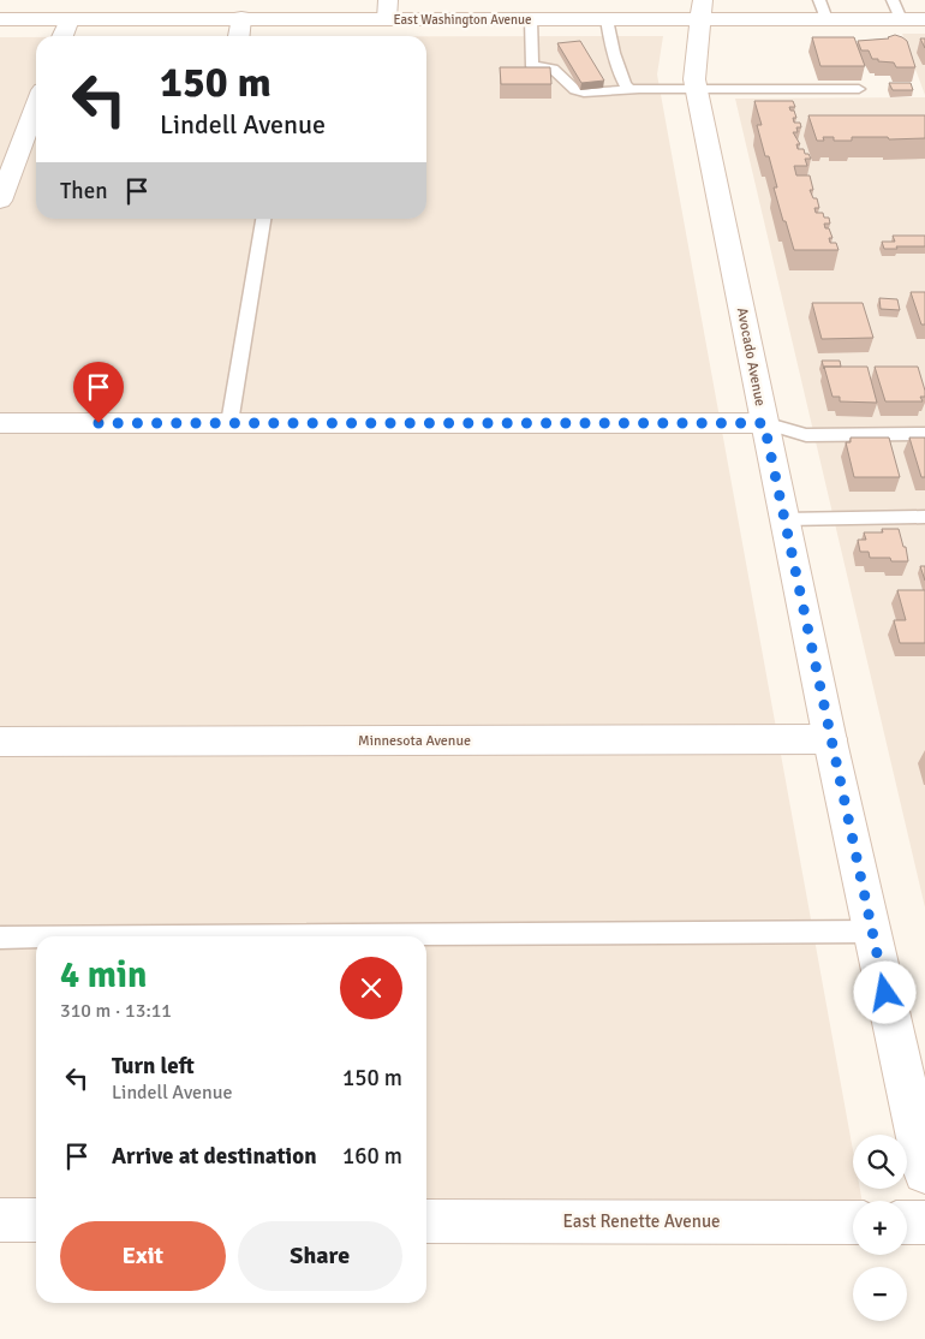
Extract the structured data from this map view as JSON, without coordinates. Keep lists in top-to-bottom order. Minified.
{"streets":{"main road":["East Washington Avenue","Avocado Avenue","Minnesota Avenue","East Renette Avenue"]},"crossings":[["East Washington Avenue","Avocado Avenue"],["Avocado Avenue","Minnesota Avenue"]],"page":{"turn":["150 m","Lindell Avenue"],"then":"Then","heading":["4 min","310 m · 13:11"],"list":[{"name":"Turn left","note":"Lindell Avenue","value":"150 m"},{"name":"Arrive at destination","value":"160 m"}],"map_buttons":["+","−"],"buttons":["Exit","Share"]}}
